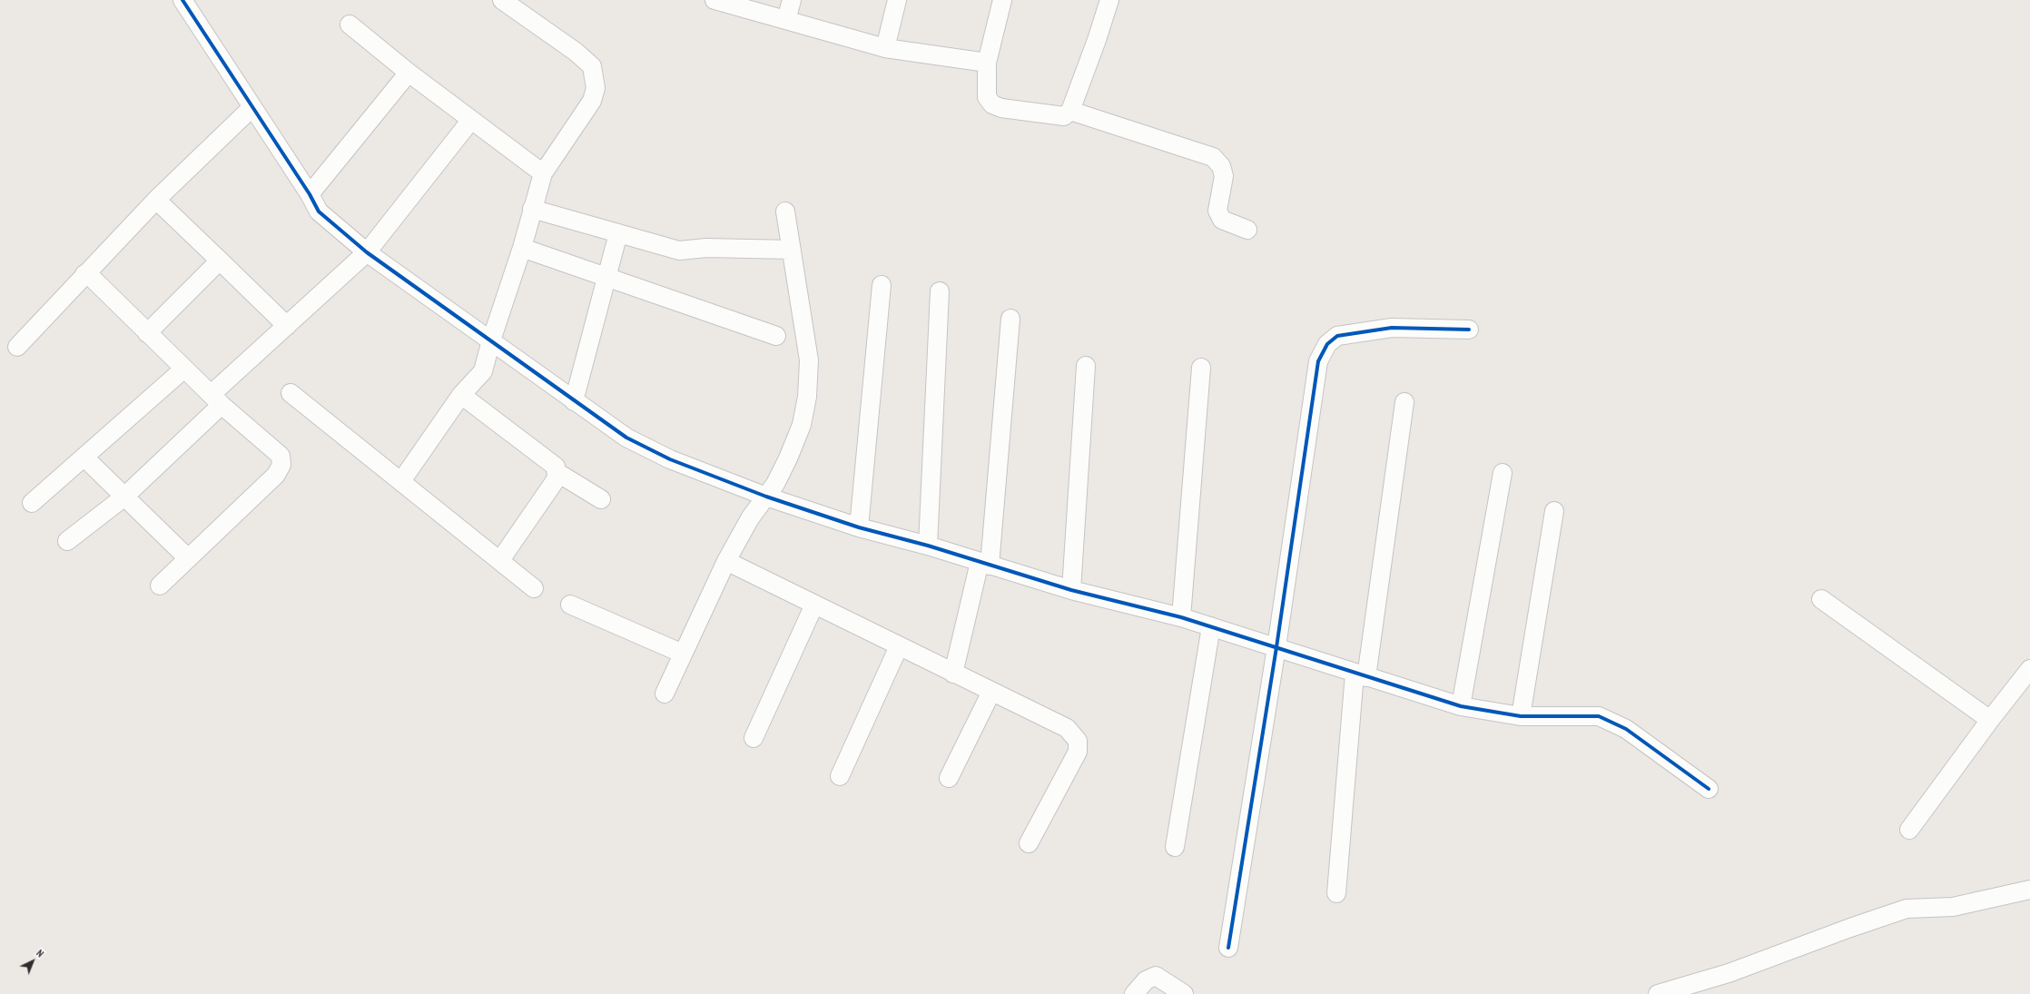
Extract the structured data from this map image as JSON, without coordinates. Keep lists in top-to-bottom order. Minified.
{"north":"top right"}
